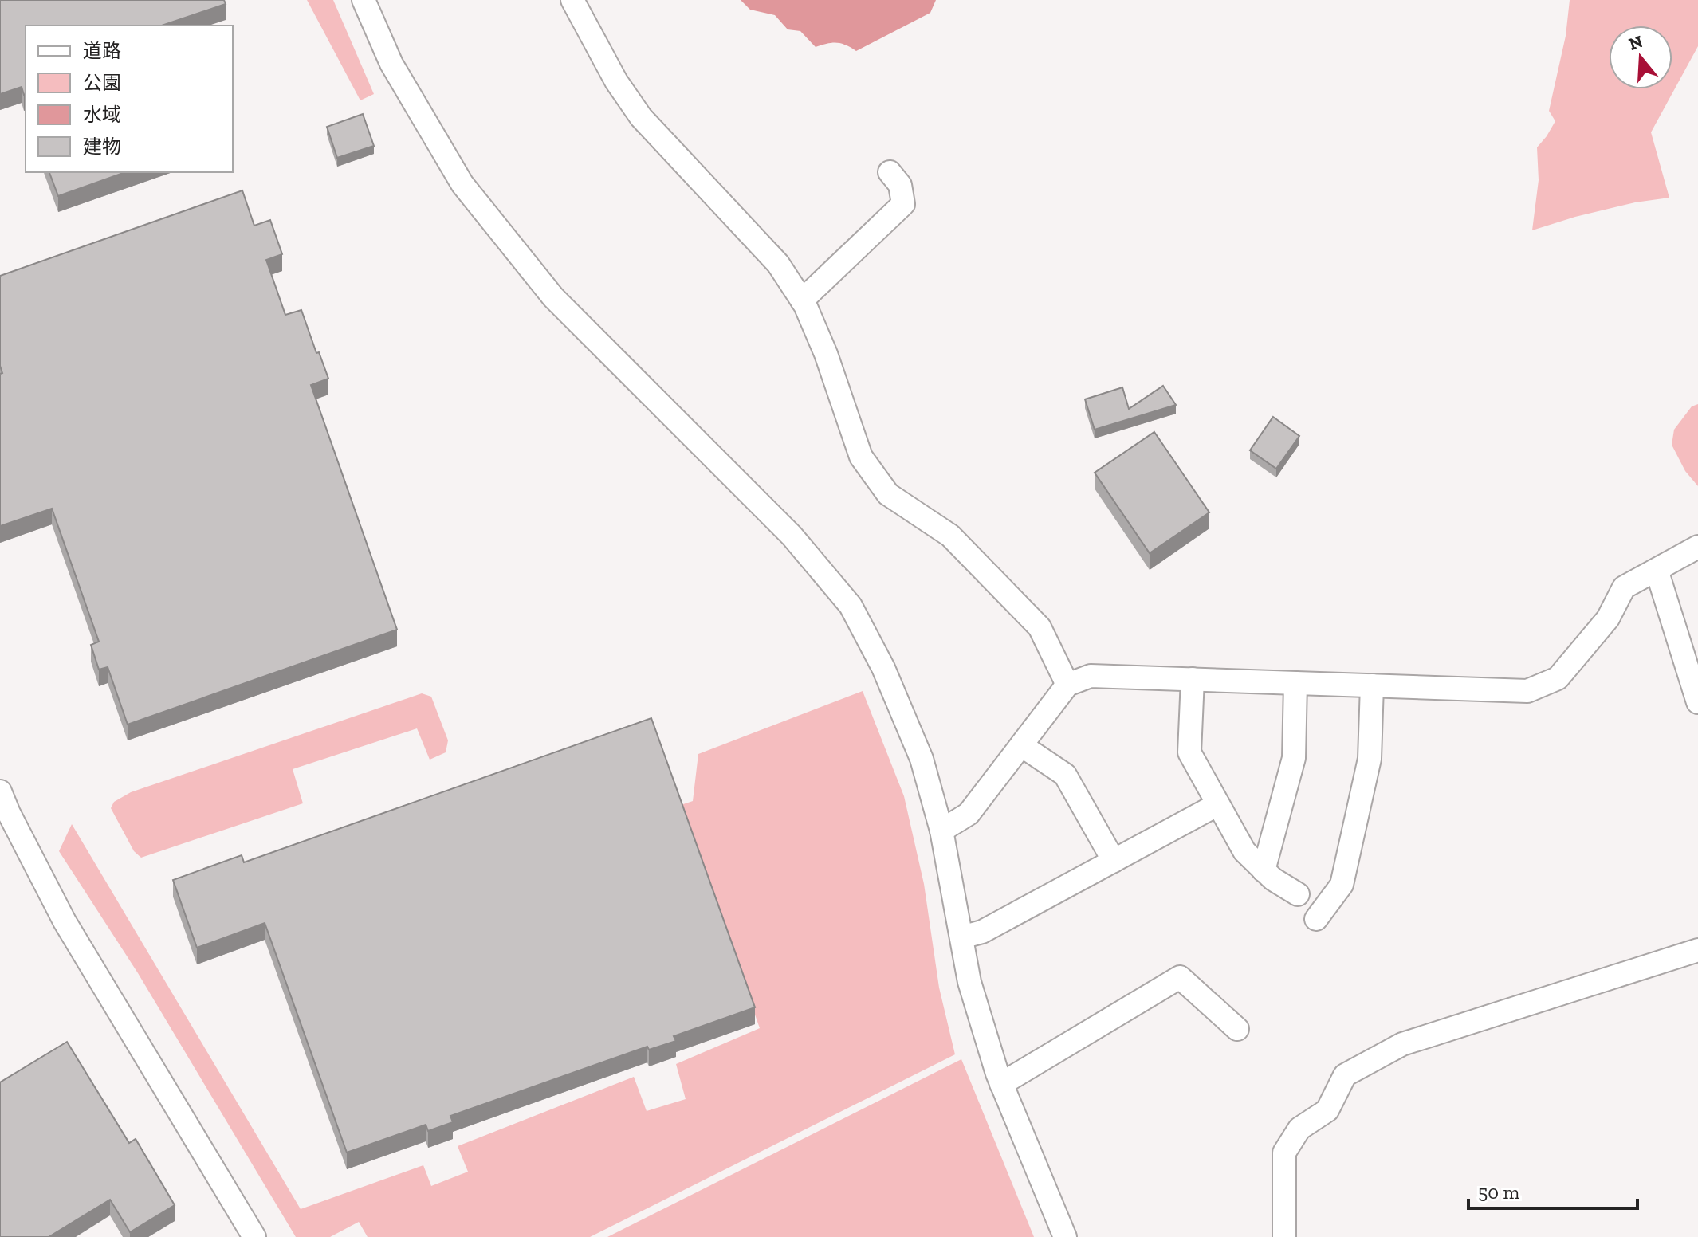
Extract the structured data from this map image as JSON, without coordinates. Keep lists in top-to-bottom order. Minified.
{"legend":["道路","公園","水域","建物"],"scale_bar":"50 m","north":"top"}
